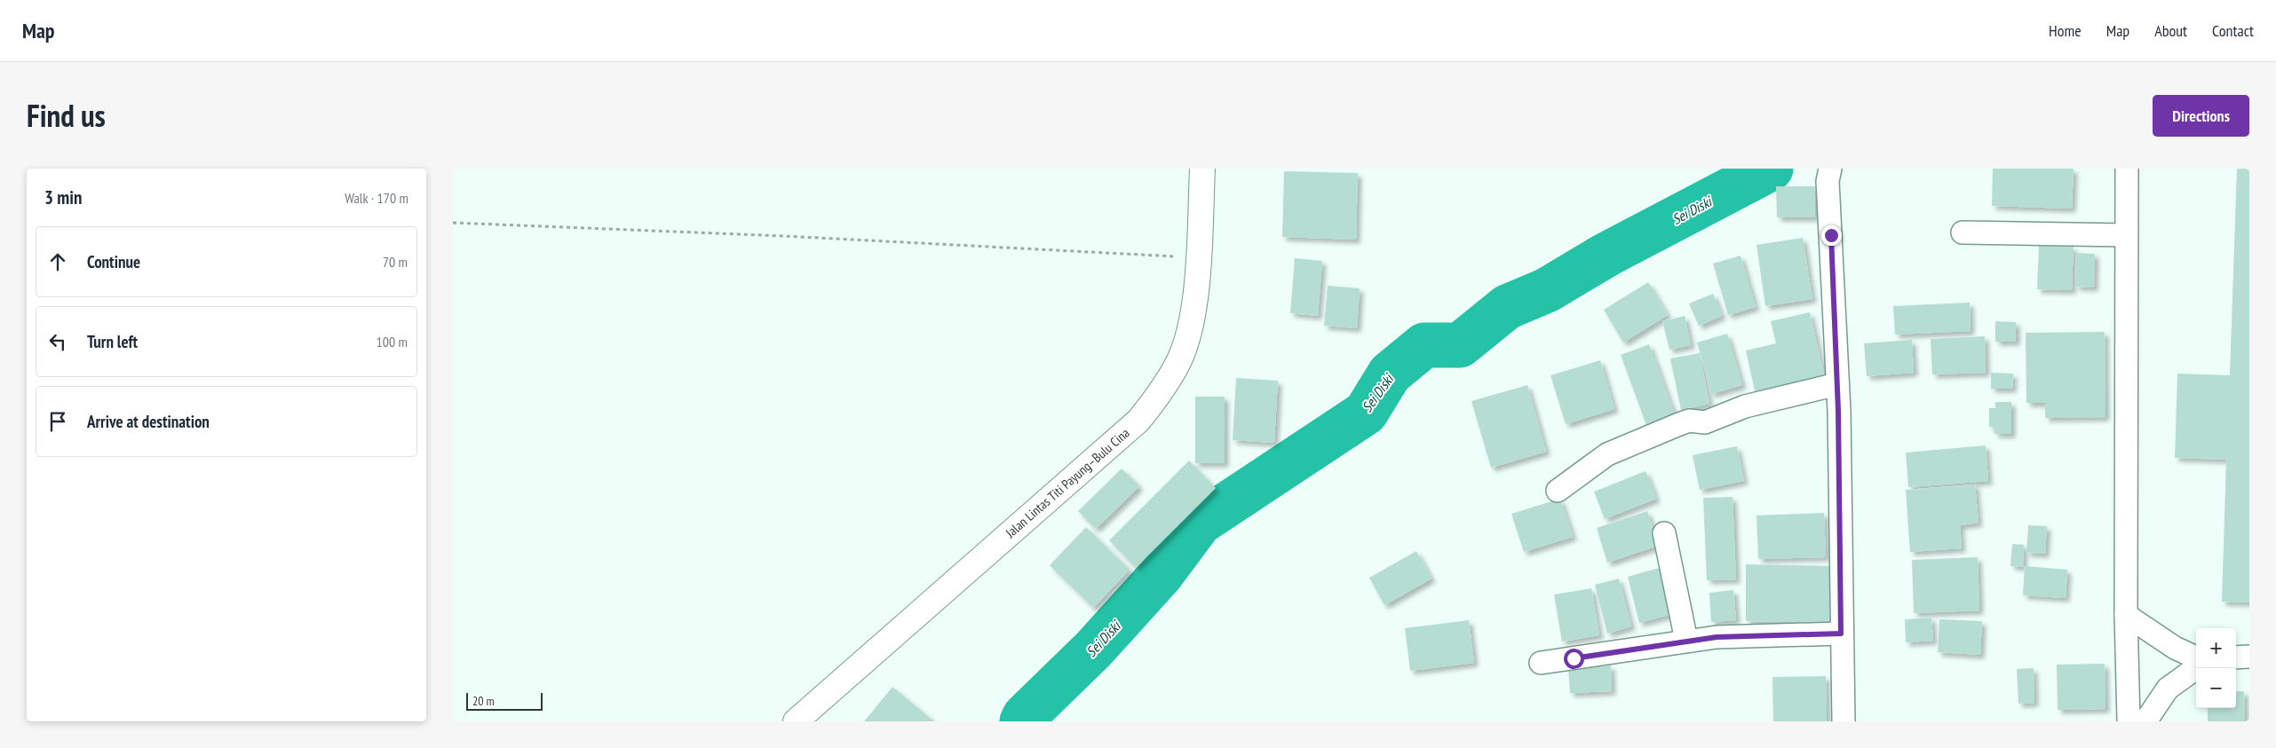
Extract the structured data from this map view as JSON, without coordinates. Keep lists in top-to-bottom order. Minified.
{"streets":{"main road":["Jalan Lintas Titi Payung–Bulu Cina"]},"water":["Sei Diski"],"scale_bar":"20 m","page":{"header":"Map","nav":["Home","Map","About","Contact"],"title":"Find us","buttons":"Directions","heading":["3 min","Walk · 170 m"],"list":[["Continue","70 m"],["Turn left","100 m"],"Arrive at destination"],"map_buttons":["+","−"],"scale":"20 m"}}
